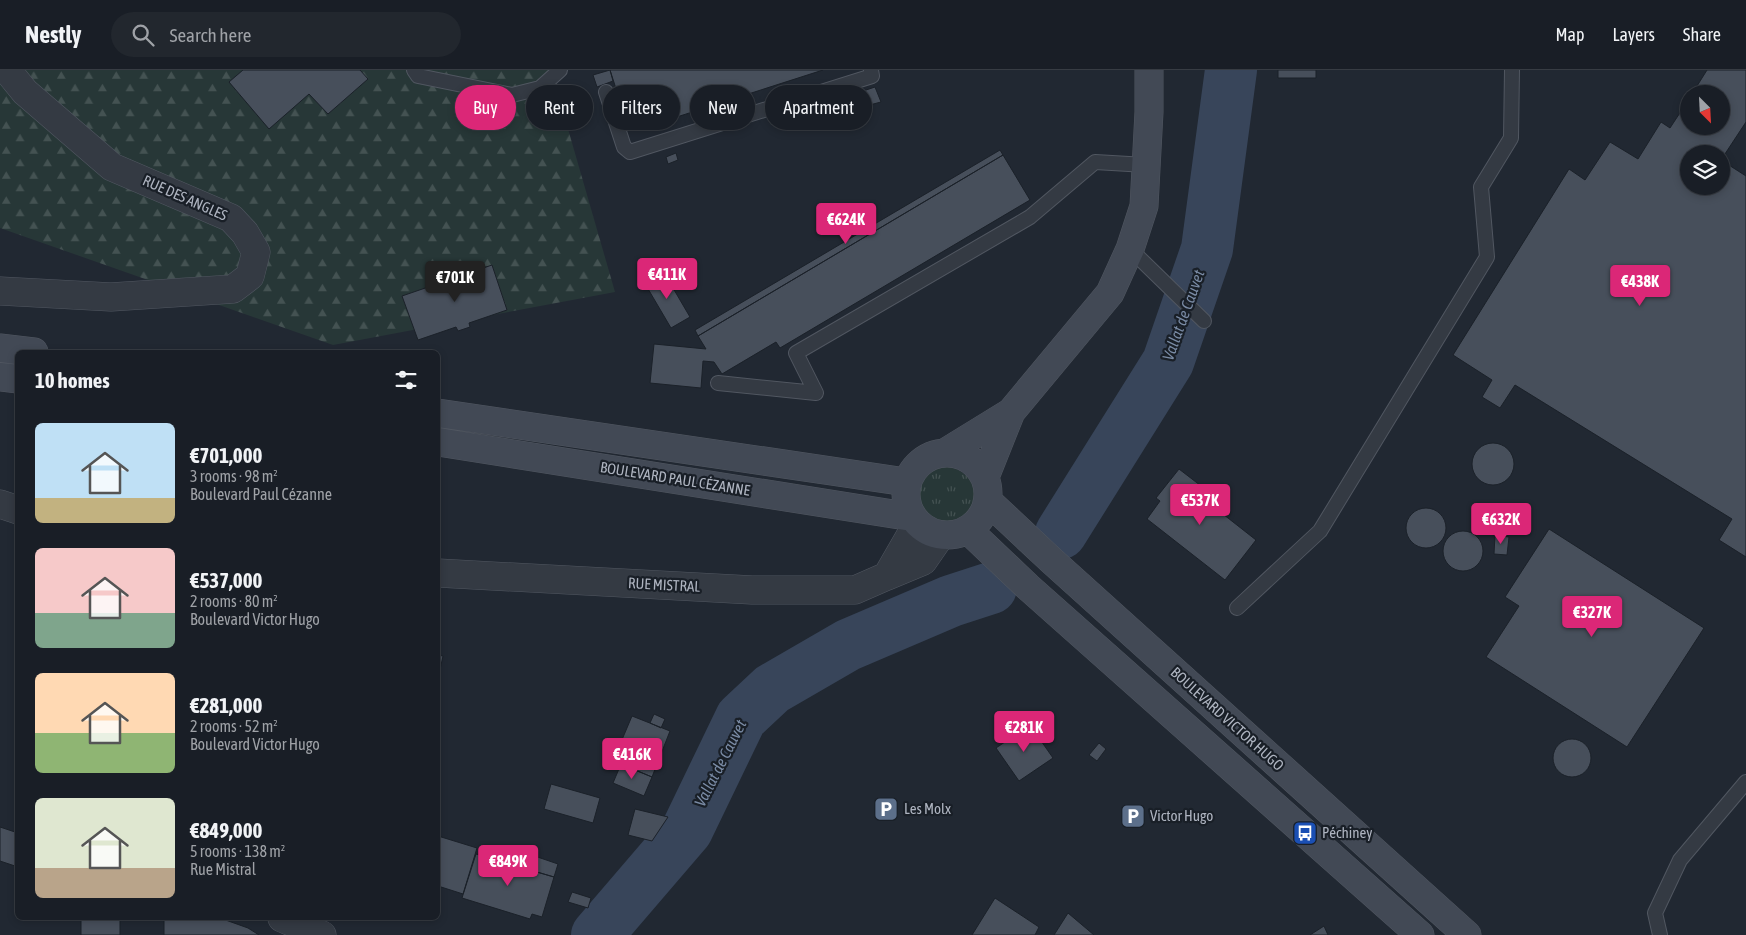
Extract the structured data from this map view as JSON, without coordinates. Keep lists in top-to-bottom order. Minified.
{"streets":{"main road":["BOULEVARD PAUL CÉZANNE","BOULEVARD VICTOR HUGO"],"street":["RUE DES ANGLES","RUE MISTRAL"]},"crossings":[["BOULEVARD PAUL CÉZANNE","RUE MISTRAL"],["BOULEVARD PAUL CÉZANNE","BOULEVARD VICTOR HUGO"],["RUE MISTRAL","BOULEVARD VICTOR HUGO"]],"water":["Vallat de Cauvet"],"places":{"parking":["Les Molx","Victor Hugo"],"bus stop":["Péchiney"]},"north":"bottom right","page":{"header":"Nestly","search":"Search here","nav":["Map","Layers","Share"],"chip":["Buy","Rent","Filters","New","Apartment"],"price":["€624K","€411K","€701K","€438K","€537K","€632K","€327K","€281K","€416K","€849K"],"heading":"10 homes","list":[{"name":"€701,000","note":"3 rooms · 98 m² · Boulevard Paul Cézanne"},{"name":"€537,000","note":"2 rooms · 80 m² · Boulevard Victor Hugo"},{"name":"€281,000","note":"2 rooms · 52 m² · Boulevard Victor Hugo"},{"name":"€849,000","note":"5 rooms · 138 m² · Rue Mistral"}]}}
